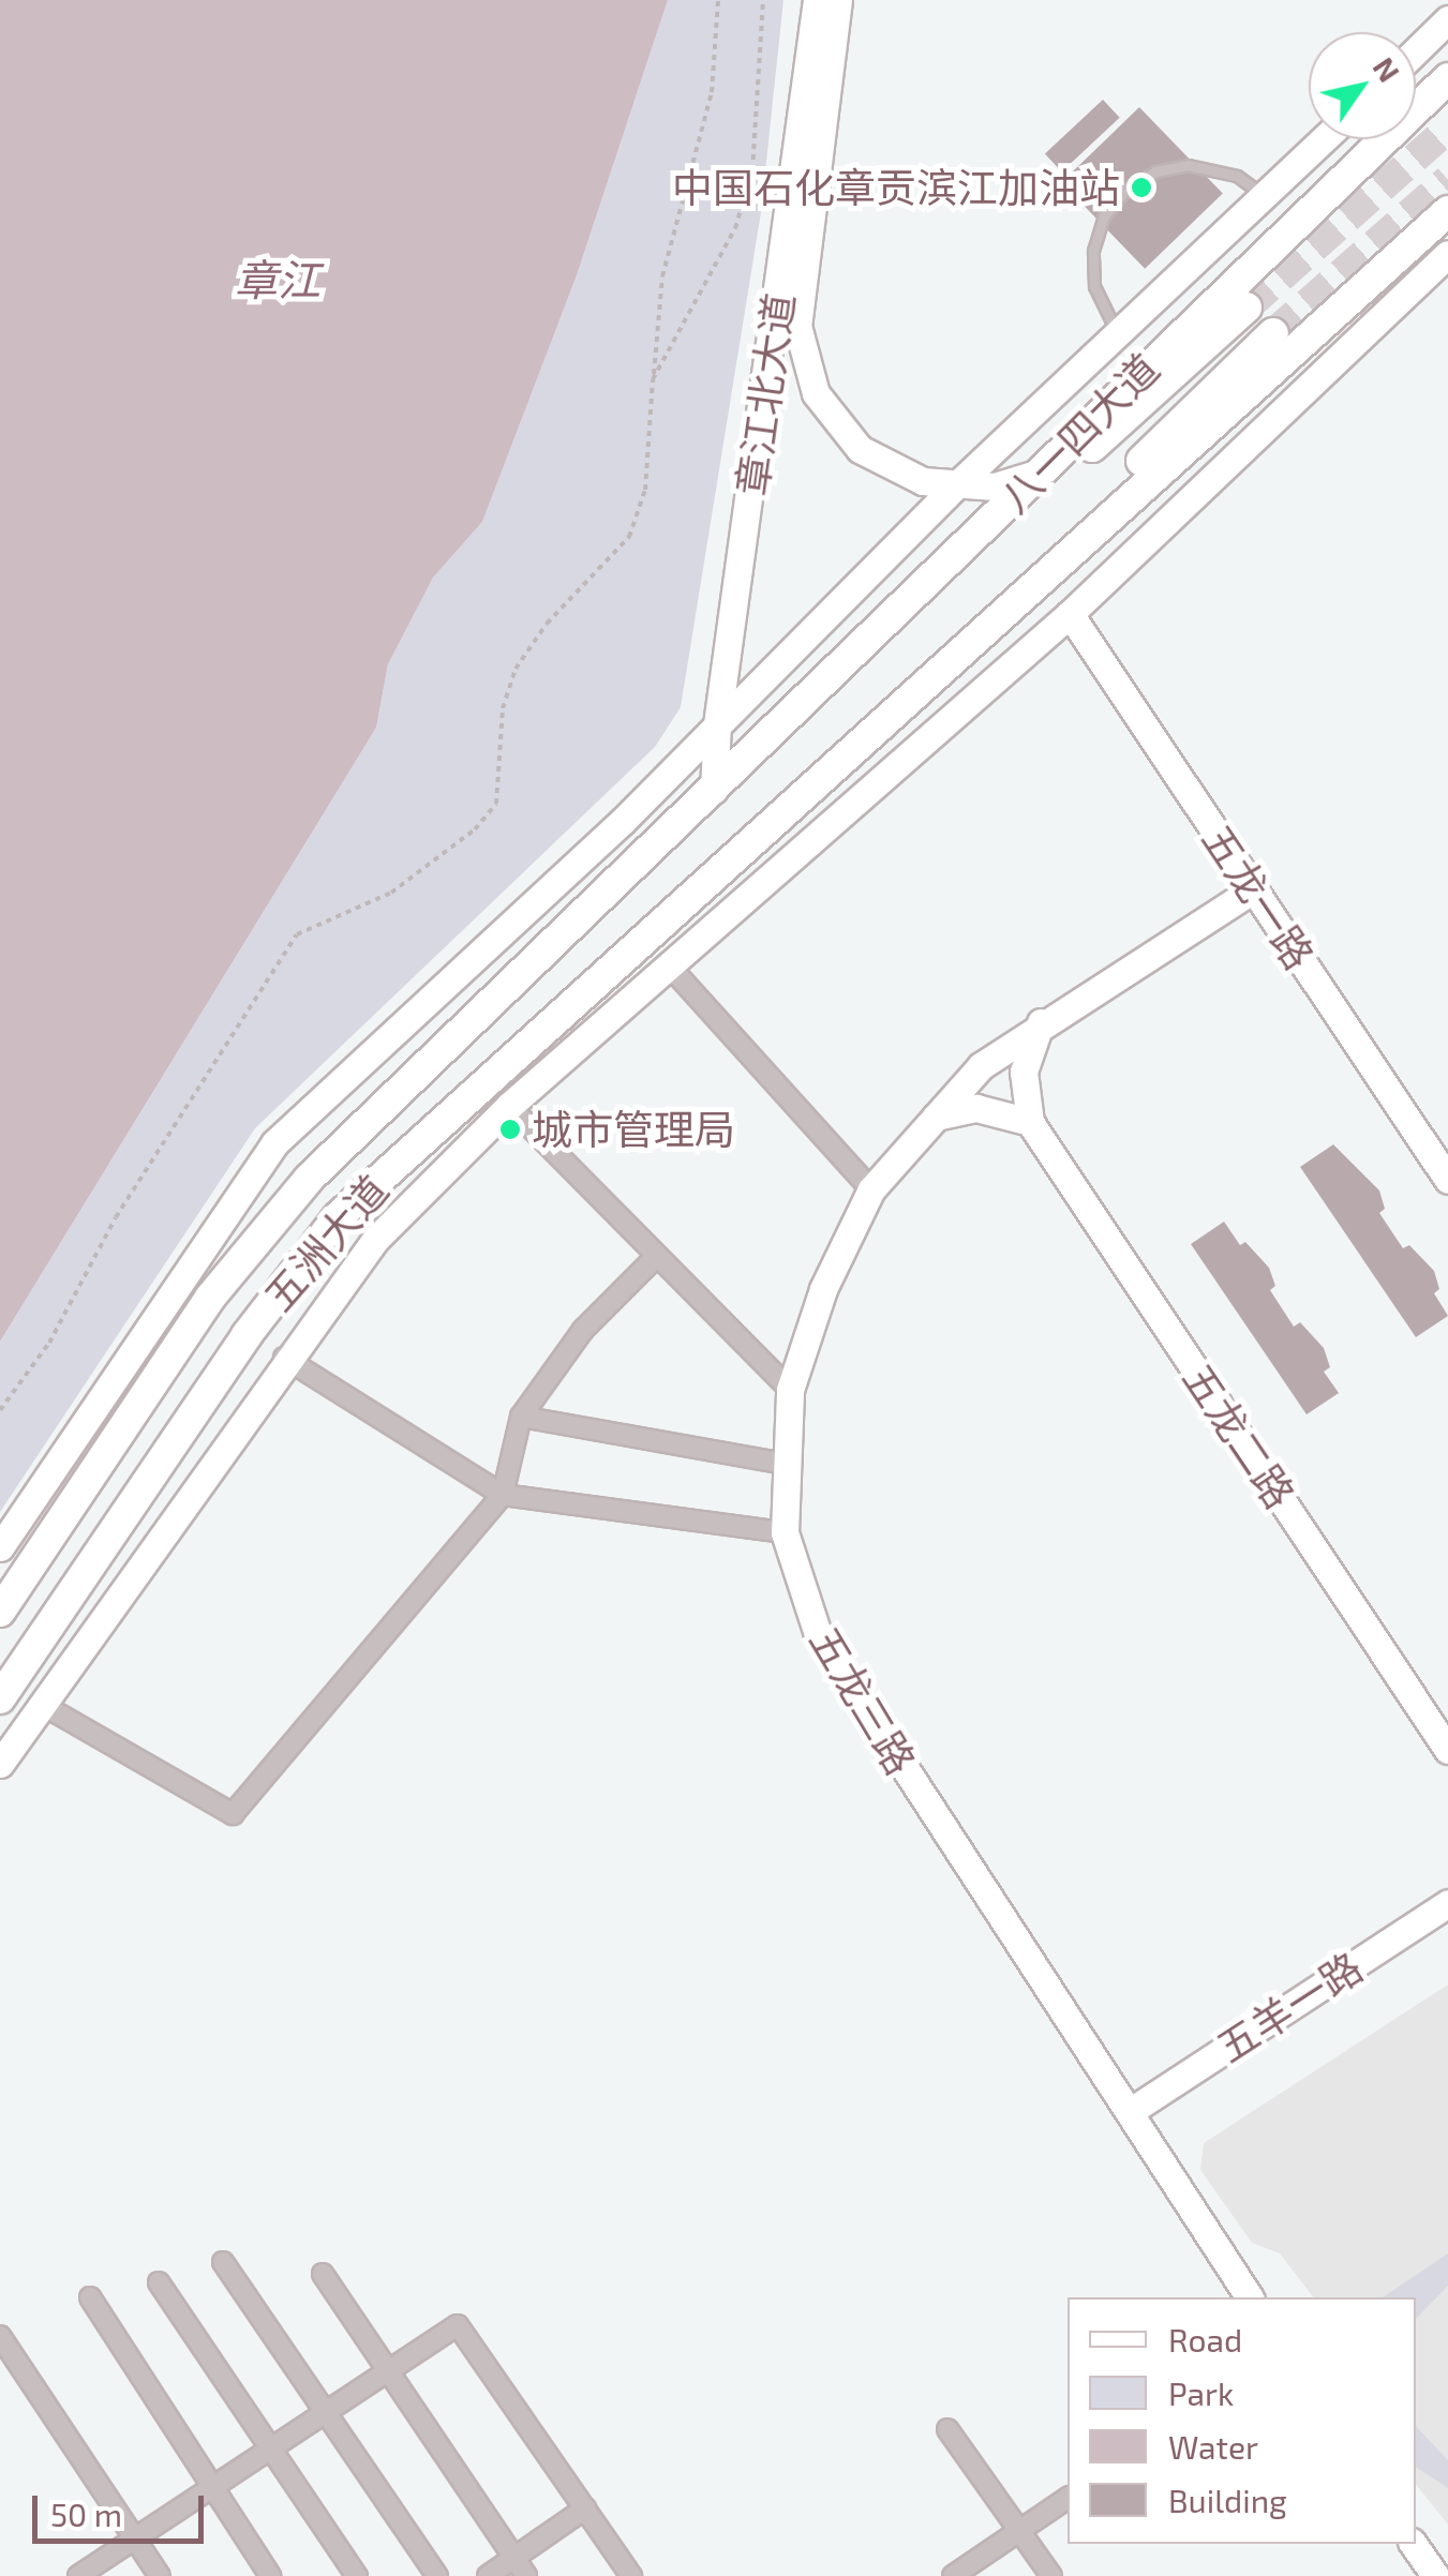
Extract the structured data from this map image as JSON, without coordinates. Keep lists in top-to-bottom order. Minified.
{"streets":{"main road":["八一四大道","五洲大道"],"street":["章江北大道","五龙一路","五龙二路","五龙三路","五羊一路"]},"crossings":[["章江北大道","八一四大道"],["章江北大道","五洲大道"],["八一四大道","五洲大道"],["五龙一路","五龙三路"],["五龙三路","五羊一路"]],"water":["章江"],"places":["中国石化章贡滨江加油站","城市管理局"],"legend":["Road","Park","Water","Building"],"scale_bar":"50 m","north":"top right"}
